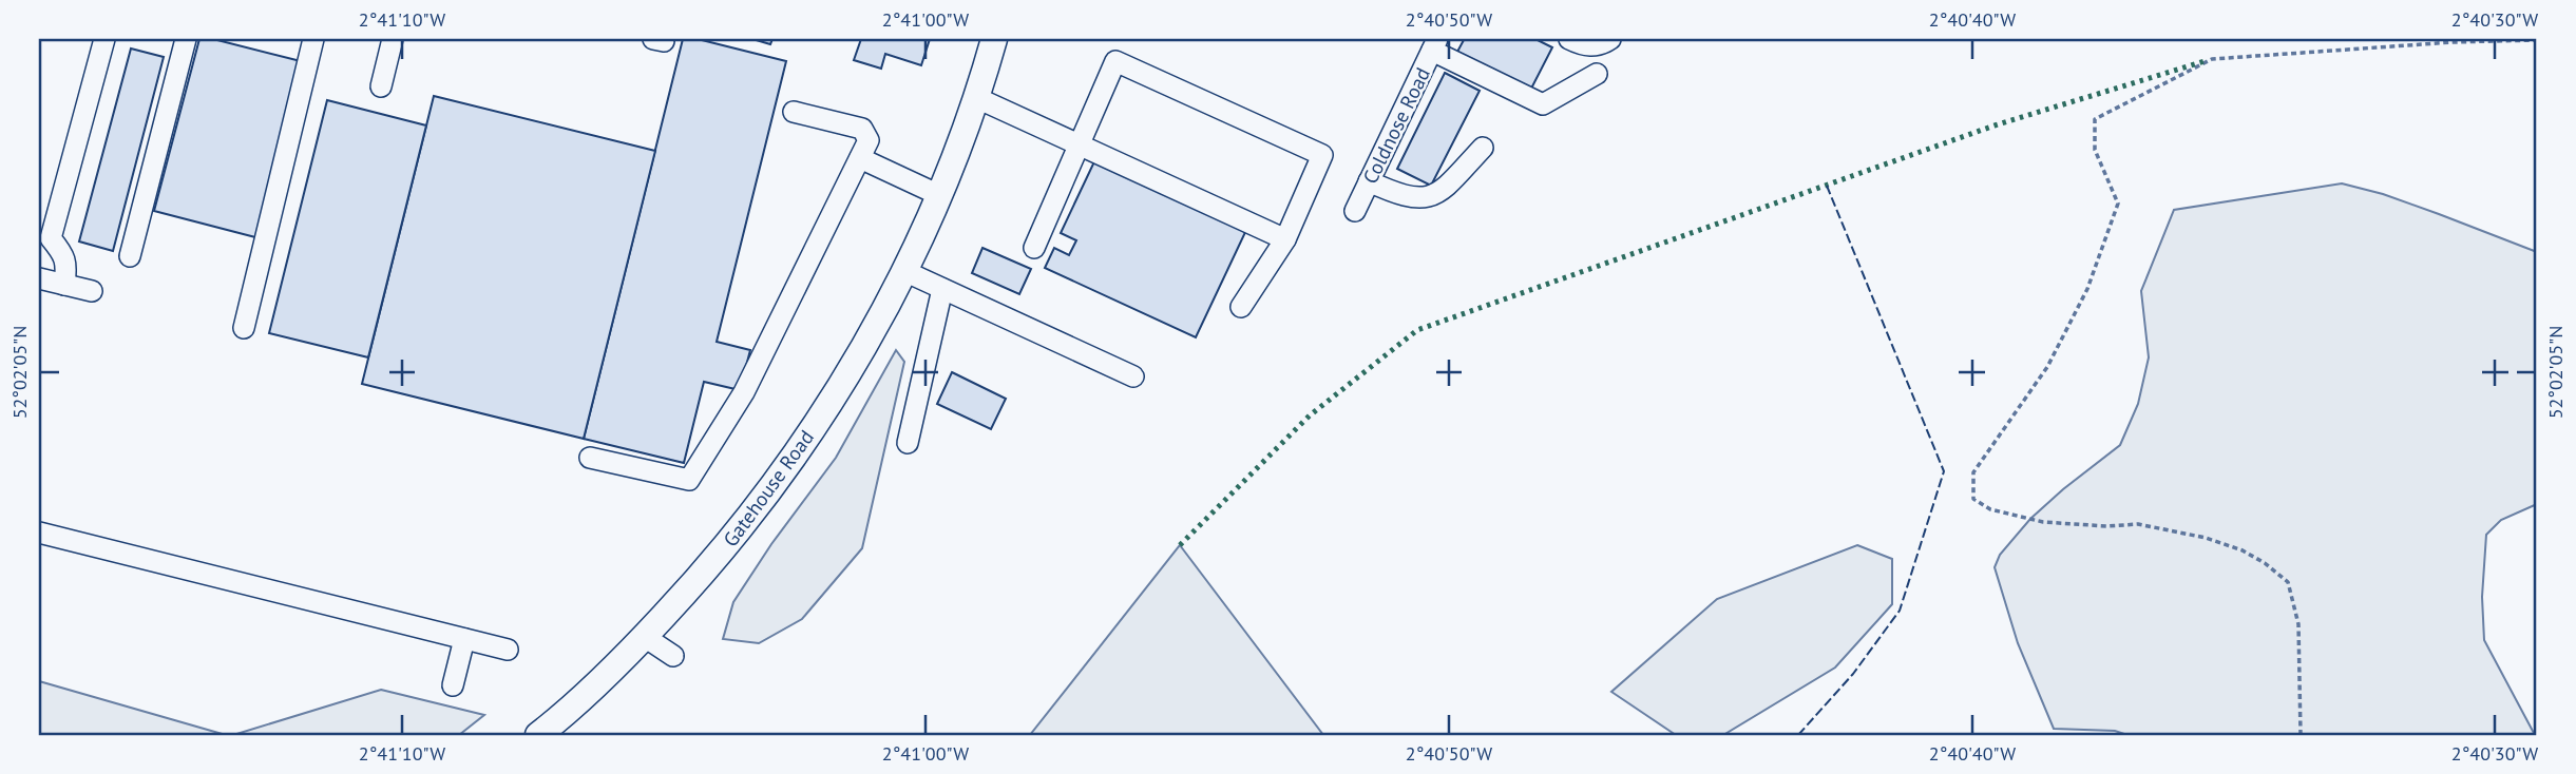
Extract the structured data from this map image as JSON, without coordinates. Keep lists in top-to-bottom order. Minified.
{"streets":{"main road":["Gatehouse Road"],"street":["Coldnose Road"]},"coordinates":["2°41'10\"W","2°41'00\"W","2°40'50\"W","2°40'40\"W","2°40'30\"W","52°02'05\"N"]}
